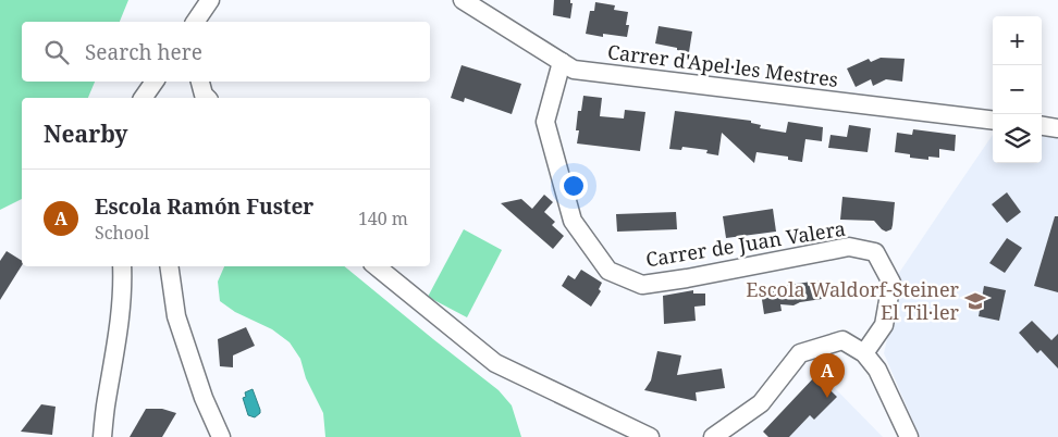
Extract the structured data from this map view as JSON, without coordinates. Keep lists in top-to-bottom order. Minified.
{"streets":{"street":["Carrer d'Apel·les Mestres","Carrer de Juan Valera"]},"crossings":[["Carrer d'Apel·les Mestres","Carrer de Juan Valera"]],"places":{"school or university":["Escola Waldorf-Steiner El Til·ler"]},"page":{"map_buttons":["+","−"],"search":"Search here","heading":"Nearby","list":[{"mark":"A","name":"Escola Ramón Fuster","note":"School","value":"140 m"}],"pins":"A"}}
